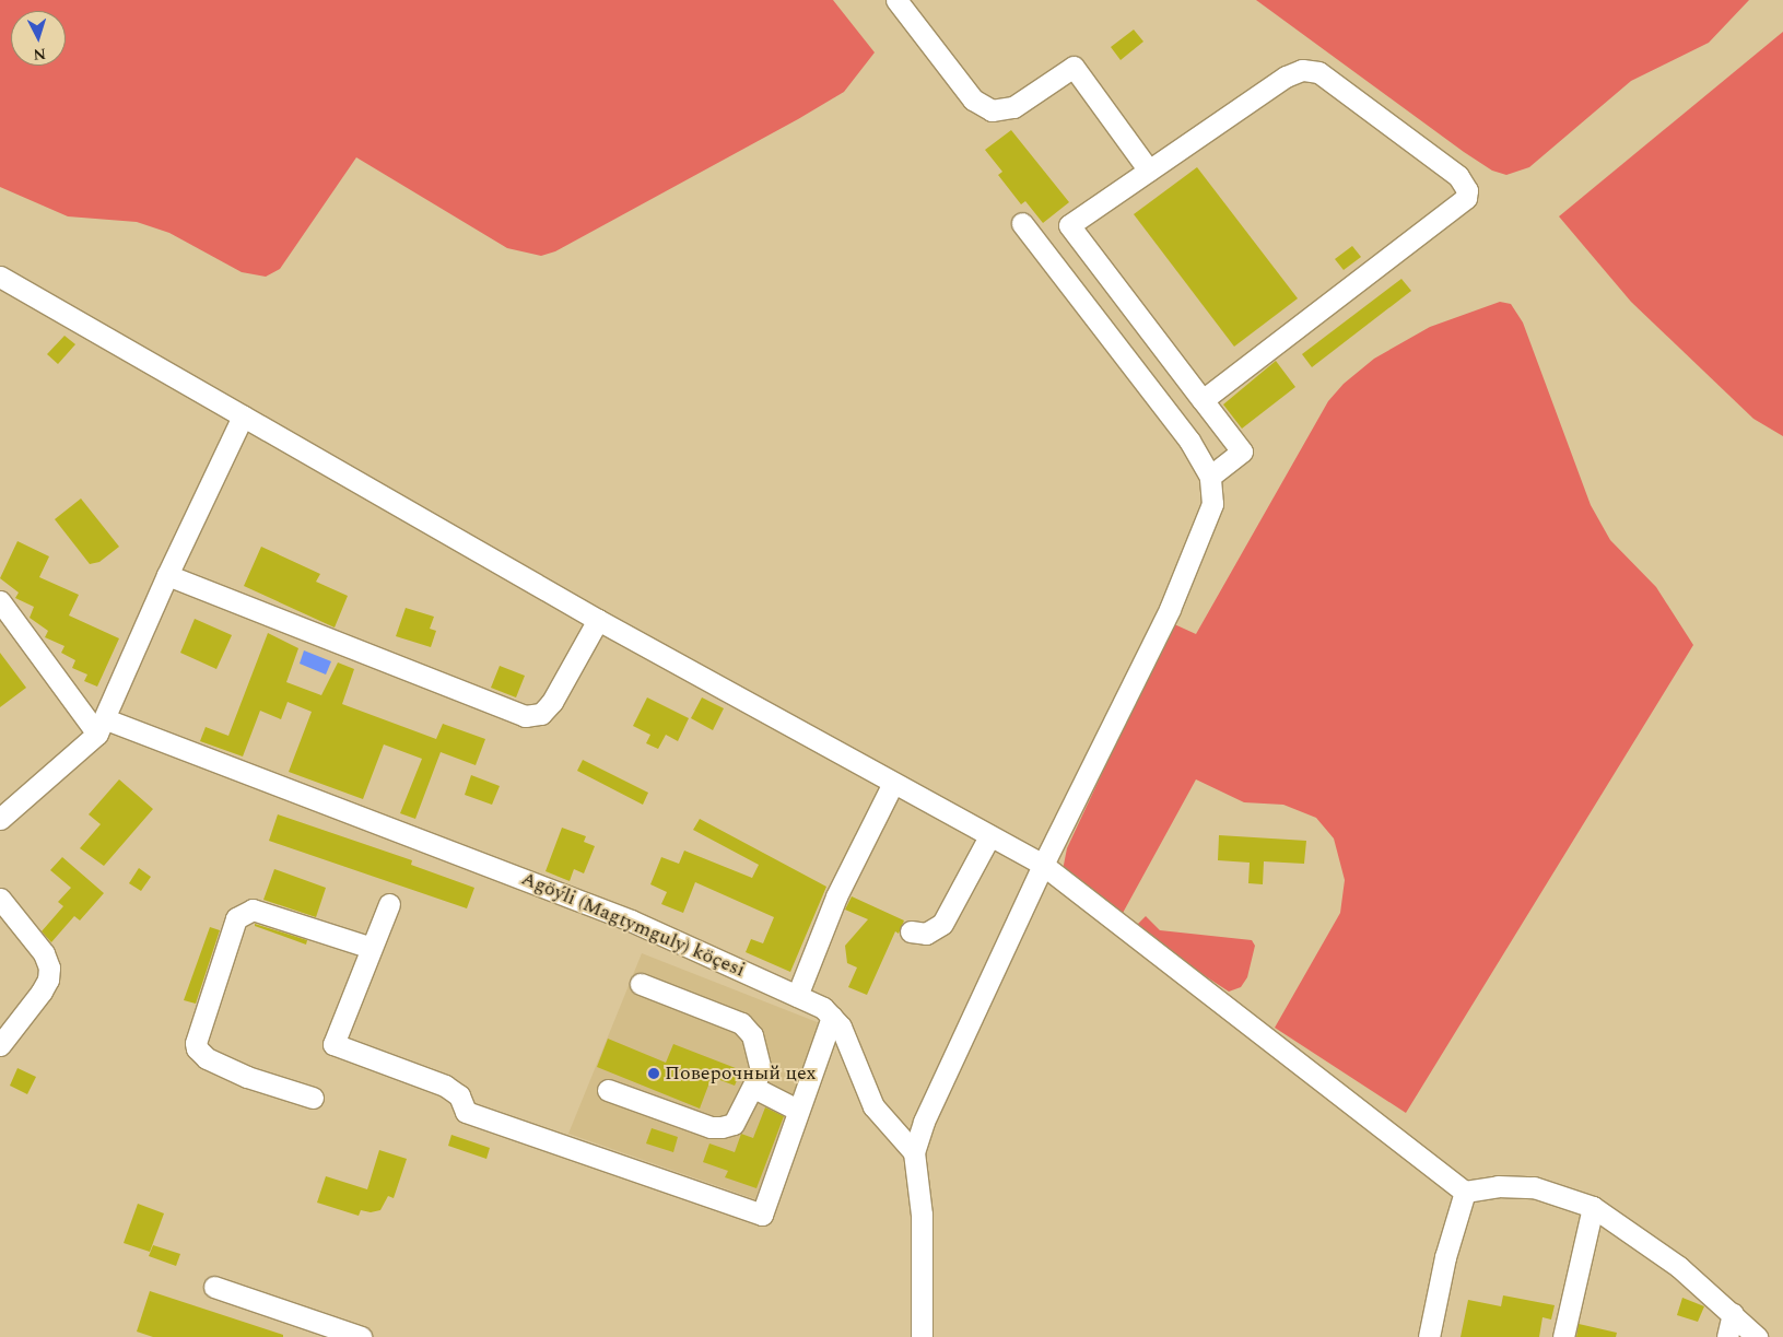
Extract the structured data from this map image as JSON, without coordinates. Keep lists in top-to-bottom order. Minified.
{"streets":{"street":["Agöýli (Magtymguly) köçesi"]},"places":["Поверочный цех"],"north":"bottom"}
